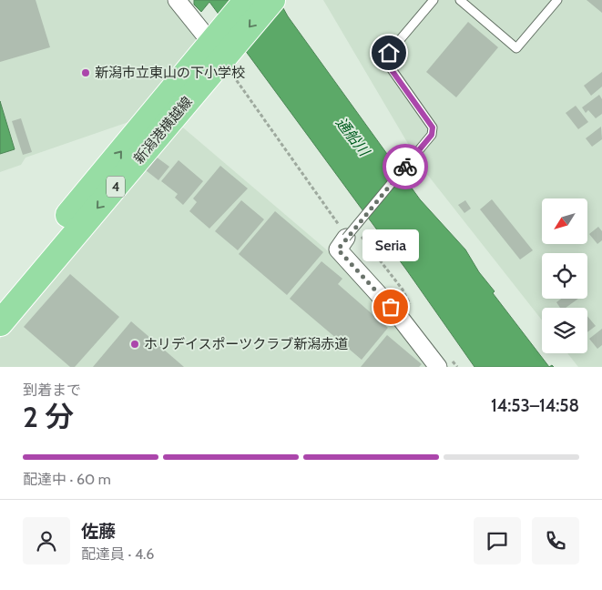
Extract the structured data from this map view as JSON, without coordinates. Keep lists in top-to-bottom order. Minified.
{"streets":{"main road":["新潟港横越線","4"]},"water":["通船川"],"places":["新潟市立東山の下小学校","Seria","ホリデイスポーツクラブ新潟赤道"],"north":"bottom left","page":{"bubble":"Seria","heading":["2 分","到着まで","14:53–14:58"],"panel":["佐藤","配達員 · 4.6"],"bar":"配達中 · 60 m"}}
